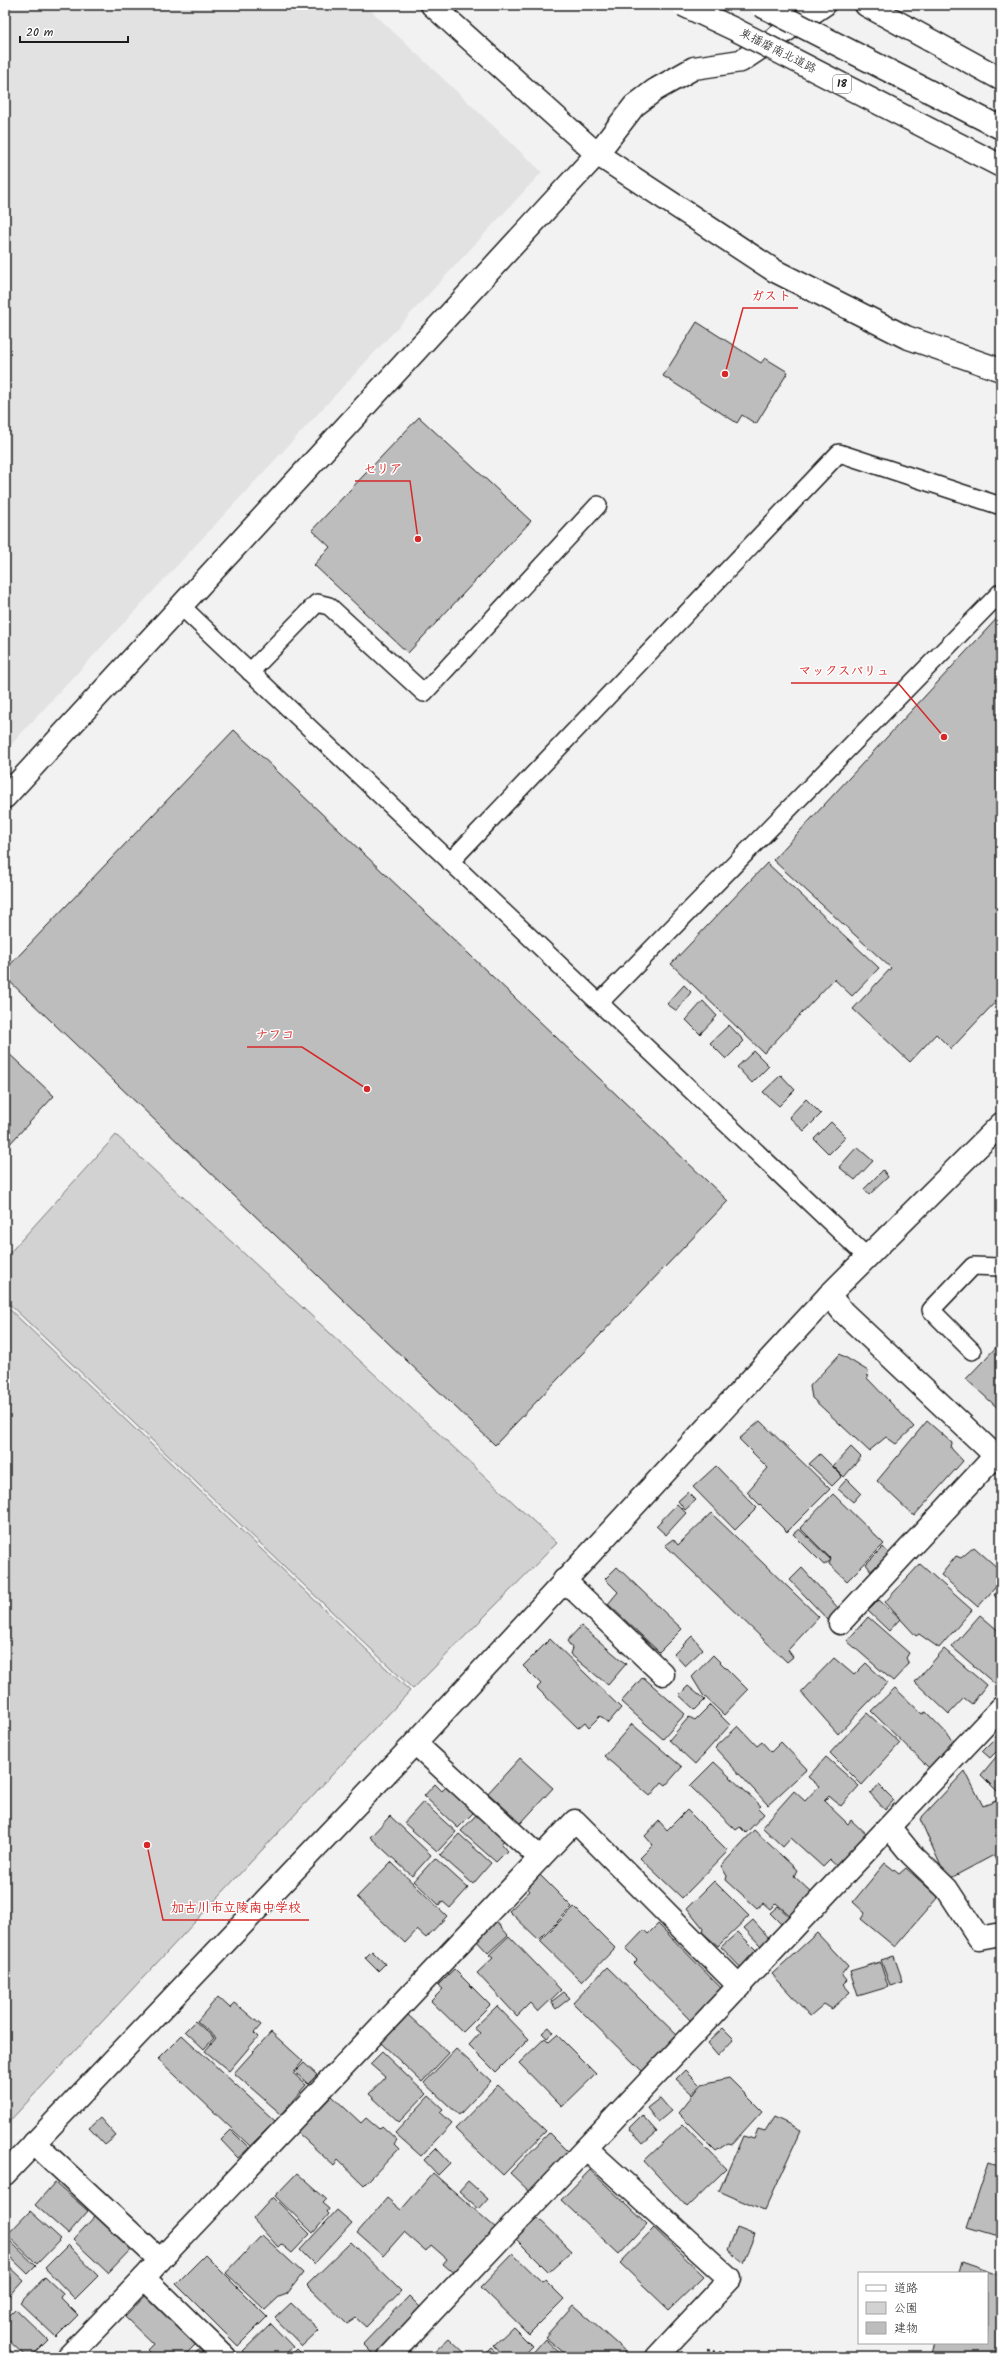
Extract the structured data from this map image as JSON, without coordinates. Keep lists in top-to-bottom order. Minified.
{"streets":{"main road":["東播磨南北道路","18"]},"places":["ガスト","セリア","マックスバリュ","ナフコ","加古川市立陵南中学校"],"legend":["道路","公園","建物"],"scale_bar":"20 m"}
